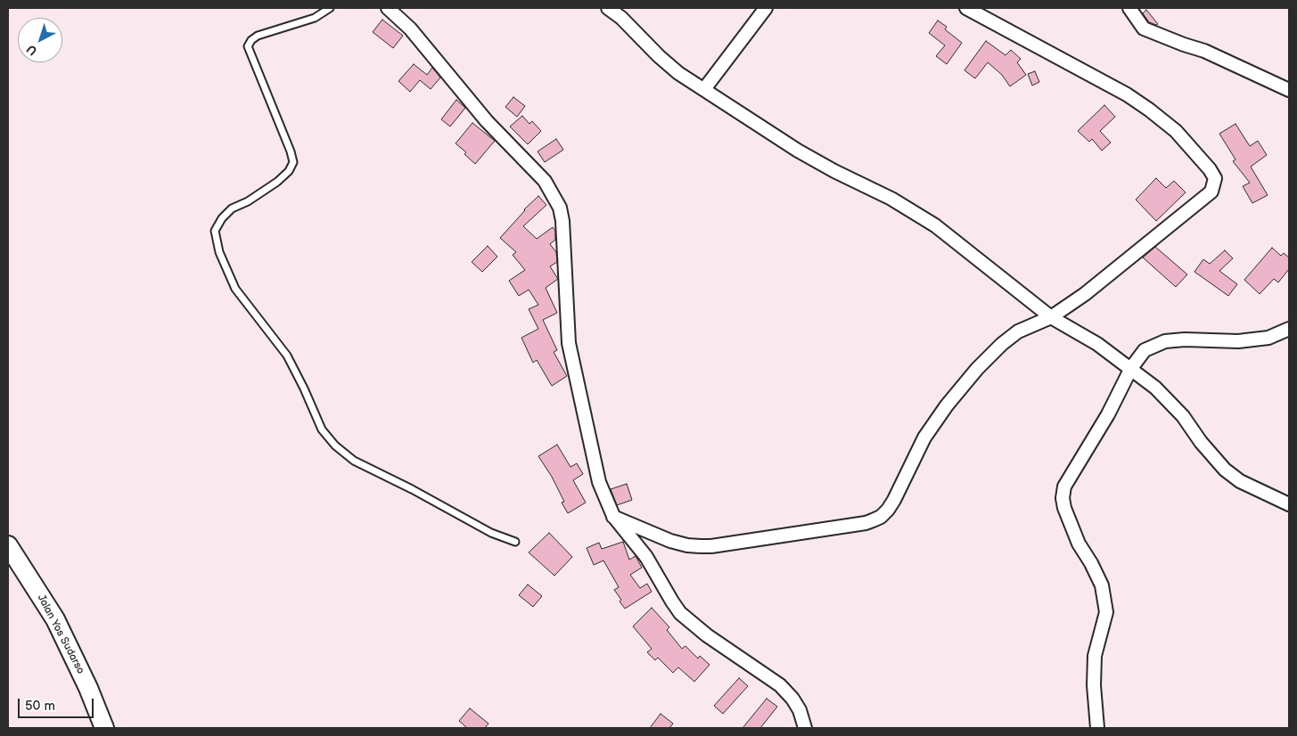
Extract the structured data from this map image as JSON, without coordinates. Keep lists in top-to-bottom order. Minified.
{"streets":{"main road":["Jalan Yos Sudarso"]},"scale_bar":"50 m","north":"bottom left"}
